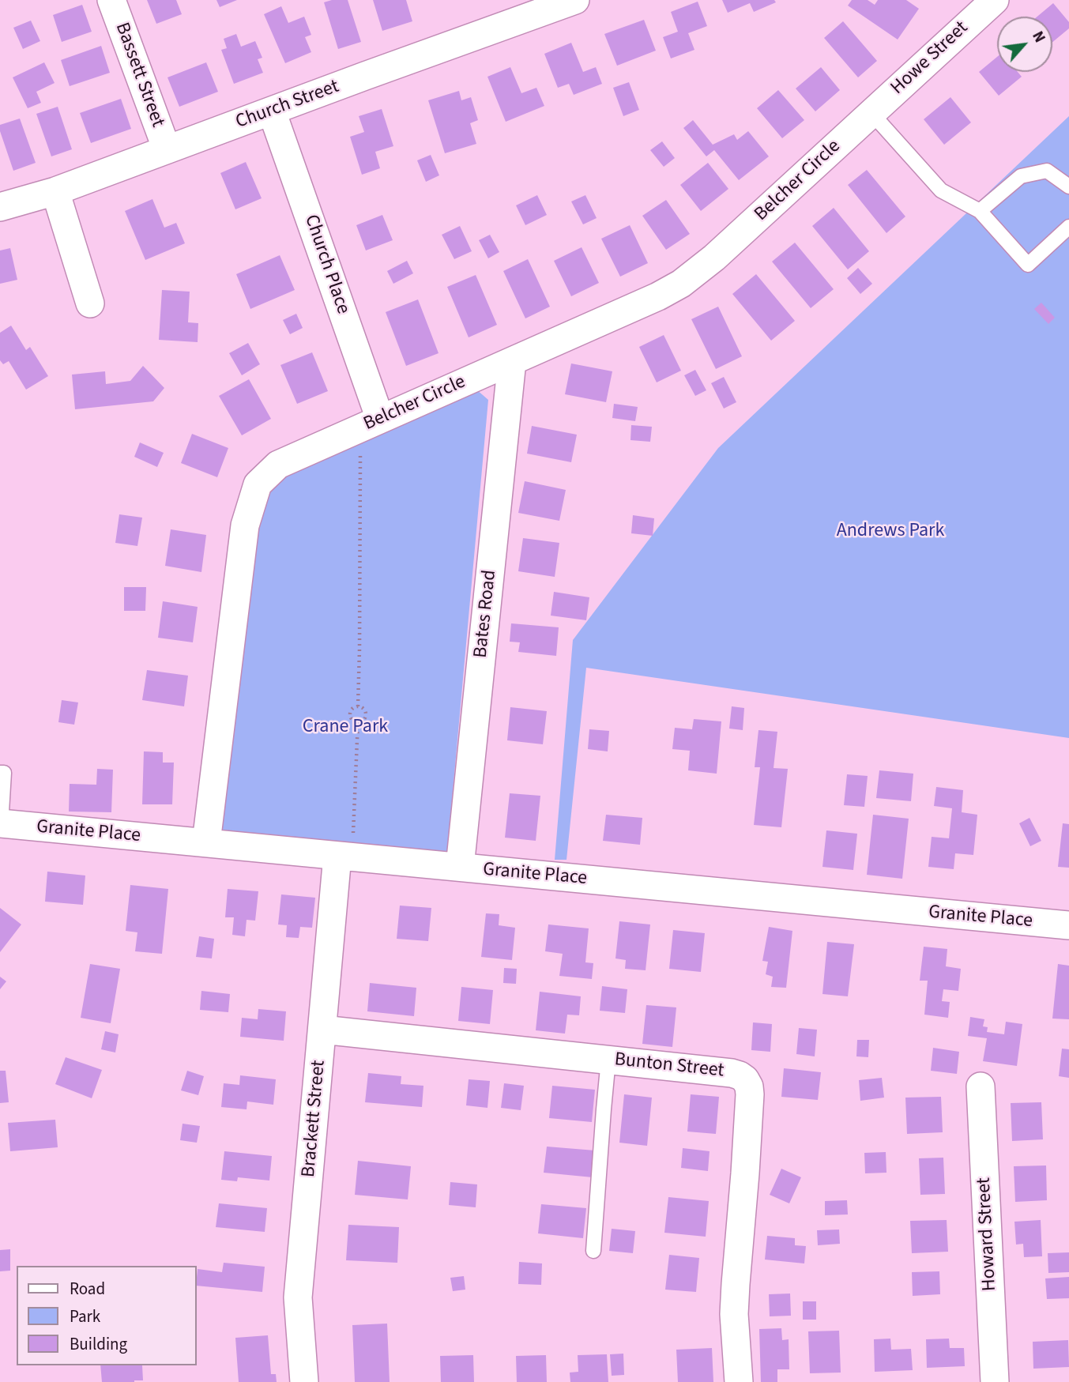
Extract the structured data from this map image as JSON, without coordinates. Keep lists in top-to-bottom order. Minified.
{"streets":{"street":["Howe Street","Bassett Street","Church Street","Belcher Circle","Church Place","Bates Road","Granite Place","Bunton Street","Brackett Street","Howard Street"]},"crossings":[["Howe Street","Belcher Circle"],["Bassett Street","Church Street"],["Church Street","Church Place"],["Belcher Circle","Church Place"],["Belcher Circle","Bates Road"],["Belcher Circle","Granite Place"],["Bates Road","Granite Place"],["Granite Place","Brackett Street"],["Bunton Street","Brackett Street"]],"parks":["Andrews Park","Crane Park"],"legend":["Road","Park","Building"],"north":"top right"}
